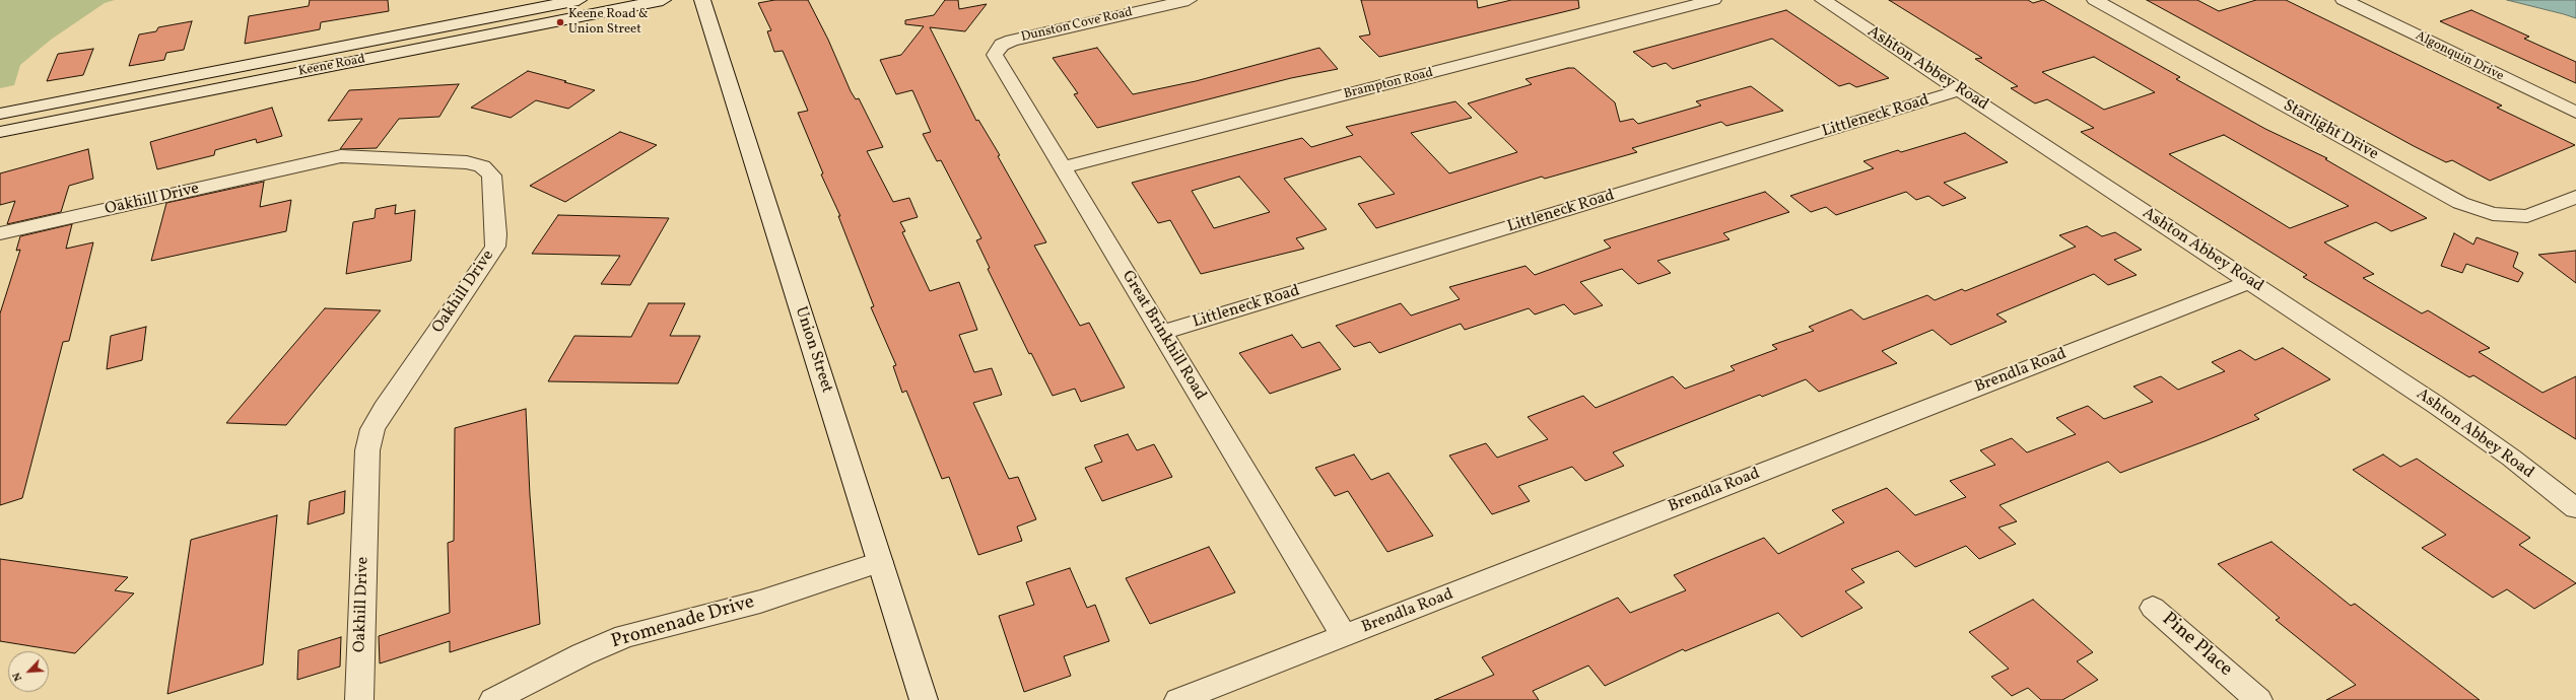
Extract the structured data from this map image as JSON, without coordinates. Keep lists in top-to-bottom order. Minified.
{"streets":{"street":["Dunston Cove Road","Algonquin Drive","Keene Road","Ashton Abbey Road","Brampton Road","Littleneck Road","Starlight Drive","Oakhill Drive","Great Brinkhill Road","Union Street","Brendla Road","Promenade Drive","Pine Place"]},"crossings":[["Dunston Cove Road","Great Brinkhill Road"],["Ashton Abbey Road","Littleneck Road"],["Ashton Abbey Road","Brendla Road"],["Brampton Road","Great Brinkhill Road"],["Littleneck Road","Great Brinkhill Road"],["Great Brinkhill Road","Brendla Road"],["Union Street","Promenade Drive"]],"places":["Keene Road & Union Street"],"north":"bottom left"}
